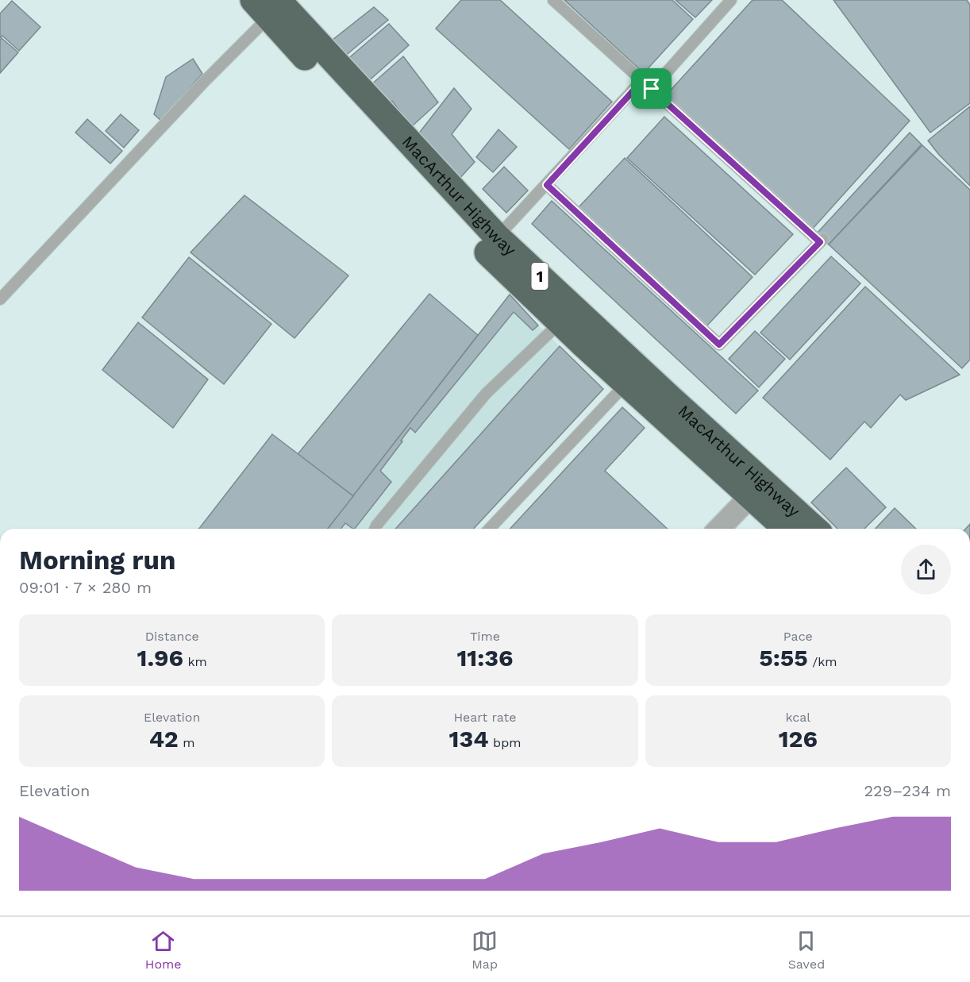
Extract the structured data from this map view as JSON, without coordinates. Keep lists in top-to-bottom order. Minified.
{"streets":{"highway":["MacArthur Highway","1"]},"page":{"heading":["Morning run","09:01 · 7 × 280 m"],"stats":[["Distance","1.96 km"],["Time","11:36"],["Pace","5:55 /km"],["Elevation","42 m"],["Heart rate","134 bpm"],["kcal","126"]],"chart":["Elevation","229–234 m"],"tabs":["Home","Map","Saved"]}}
